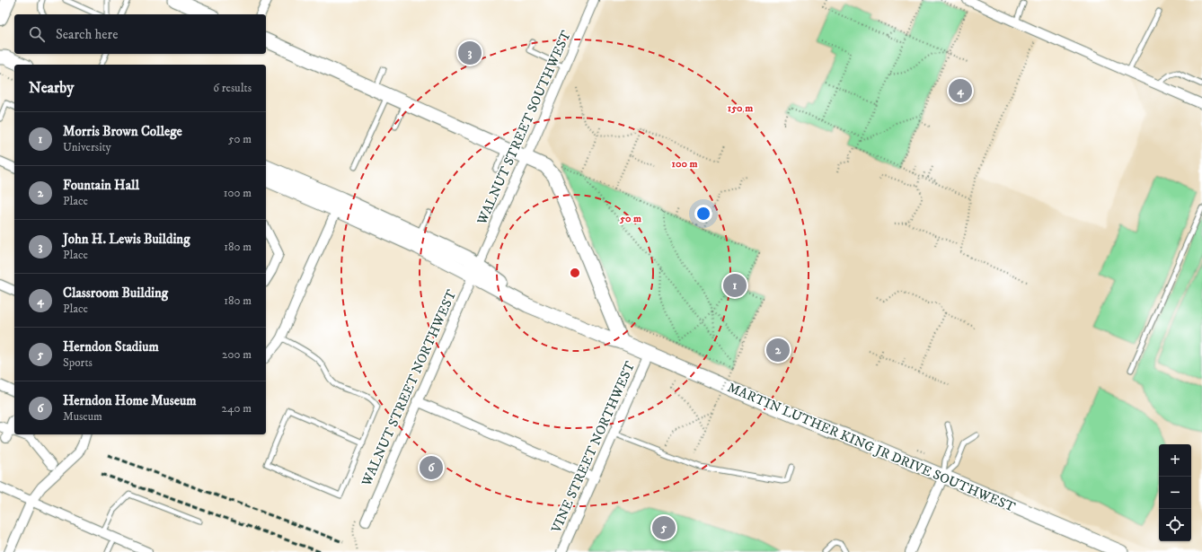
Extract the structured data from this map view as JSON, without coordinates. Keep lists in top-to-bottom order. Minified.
{"streets":{"main road":["MARTIN LUTHER KING JR DRIVE SOUTHWEST"],"street":["WALNUT STREET SOUTHWEST","WALNUT STREET NORTHWEST","VINE STREET NORTHWEST"]},"crossings":[["WALNUT STREET SOUTHWEST","WALNUT STREET NORTHWEST"],["WALNUT STREET SOUTHWEST","MARTIN LUTHER KING JR DRIVE SOUTHWEST"],["WALNUT STREET NORTHWEST","MARTIN LUTHER KING JR DRIVE SOUTHWEST"],["VINE STREET NORTHWEST","MARTIN LUTHER KING JR DRIVE SOUTHWEST"]],"page":{"search":"Search here","pins":["3","4","1","2","6","5"],"heading":["Nearby","6 results"],"list":[{"mark":"1","name":"Morris Brown College","note":"University","value":"50 m"},{"mark":"2","name":"Fountain Hall","note":"Place","value":"100 m"},{"mark":"3","name":"John H. Lewis Building","note":"Place","value":"180 m"},{"mark":"4","name":"Classroom Building","note":"Place","value":"180 m"},{"mark":"5","name":"Herndon Stadium","note":"Sports","value":"200 m"},{"mark":"6","name":"Herndon Home Museum","note":"Museum","value":"240 m"}],"map_buttons":["+","−"]},"rings":["150 m","100 m","50 m"]}
